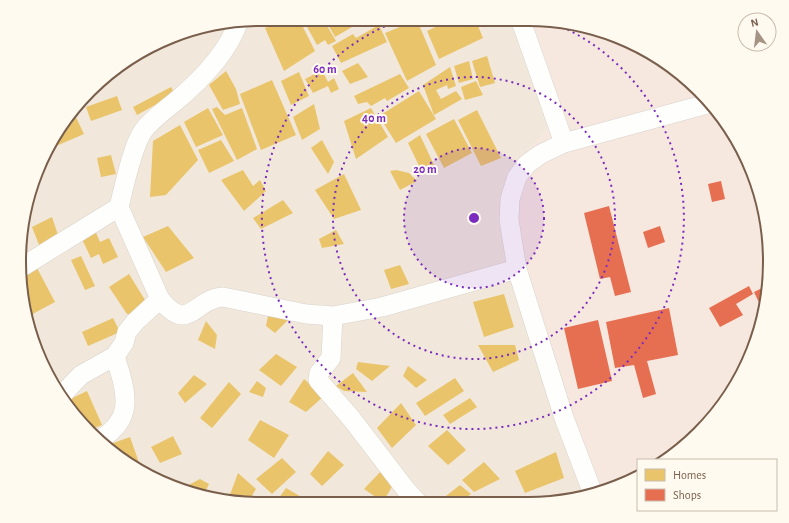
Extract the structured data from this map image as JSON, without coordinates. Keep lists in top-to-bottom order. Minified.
{"legend":["Homes","Shops"],"north":"top","rings":["60 m","40 m","20 m"]}
